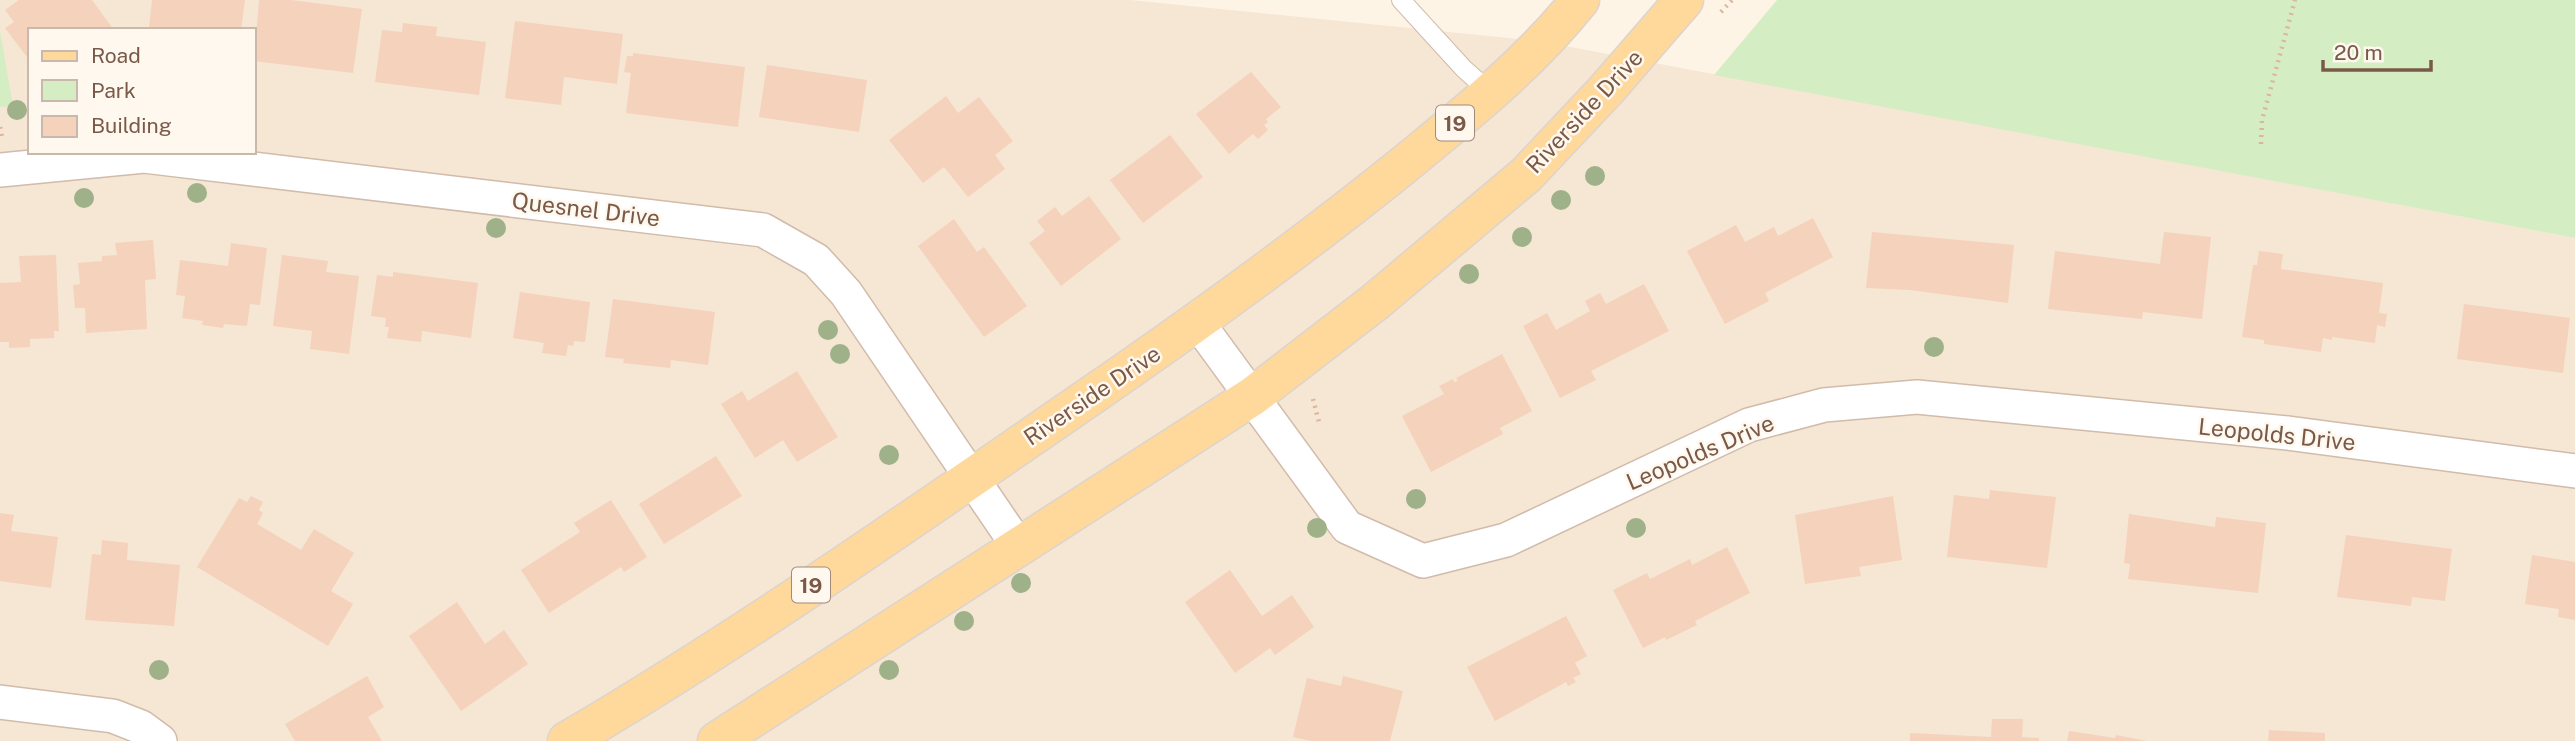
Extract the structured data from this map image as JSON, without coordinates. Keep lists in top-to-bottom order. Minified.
{"streets":{"main road":["Riverside Drive","19"],"street":["Quesnel Drive","Leopolds Drive"]},"crossings":[["Riverside Drive","Quesnel Drive"],["Riverside Drive","Leopolds Drive"]],"legend":["Road","Park","Building"],"scale_bar":"20 m"}
